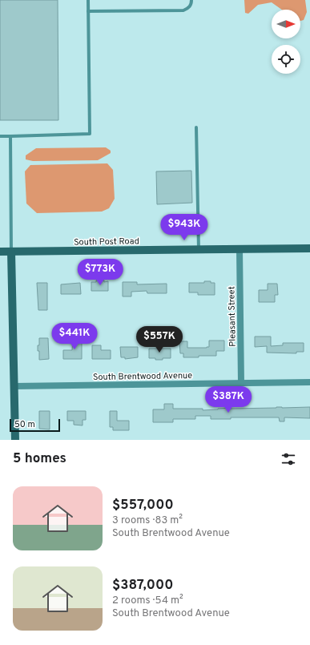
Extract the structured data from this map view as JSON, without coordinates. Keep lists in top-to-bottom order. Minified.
{"streets":{"main road":["South Post Road"],"street":["Pleasant Street","South Brentwood Avenue"]},"crossings":[["South Post Road","Pleasant Street"],["Pleasant Street","South Brentwood Avenue"]],"scale_bar":"50 m","north":"right","page":{"price":["$943K","$773K","$441K","$557K","$387K"],"scale":"50 m","heading":"5 homes","list":[{"name":"$557,000","note":"3 rooms · 83 m² · South Brentwood Avenue"},{"name":"$387,000","note":"2 rooms · 54 m² · South Brentwood Avenue"}]}}
